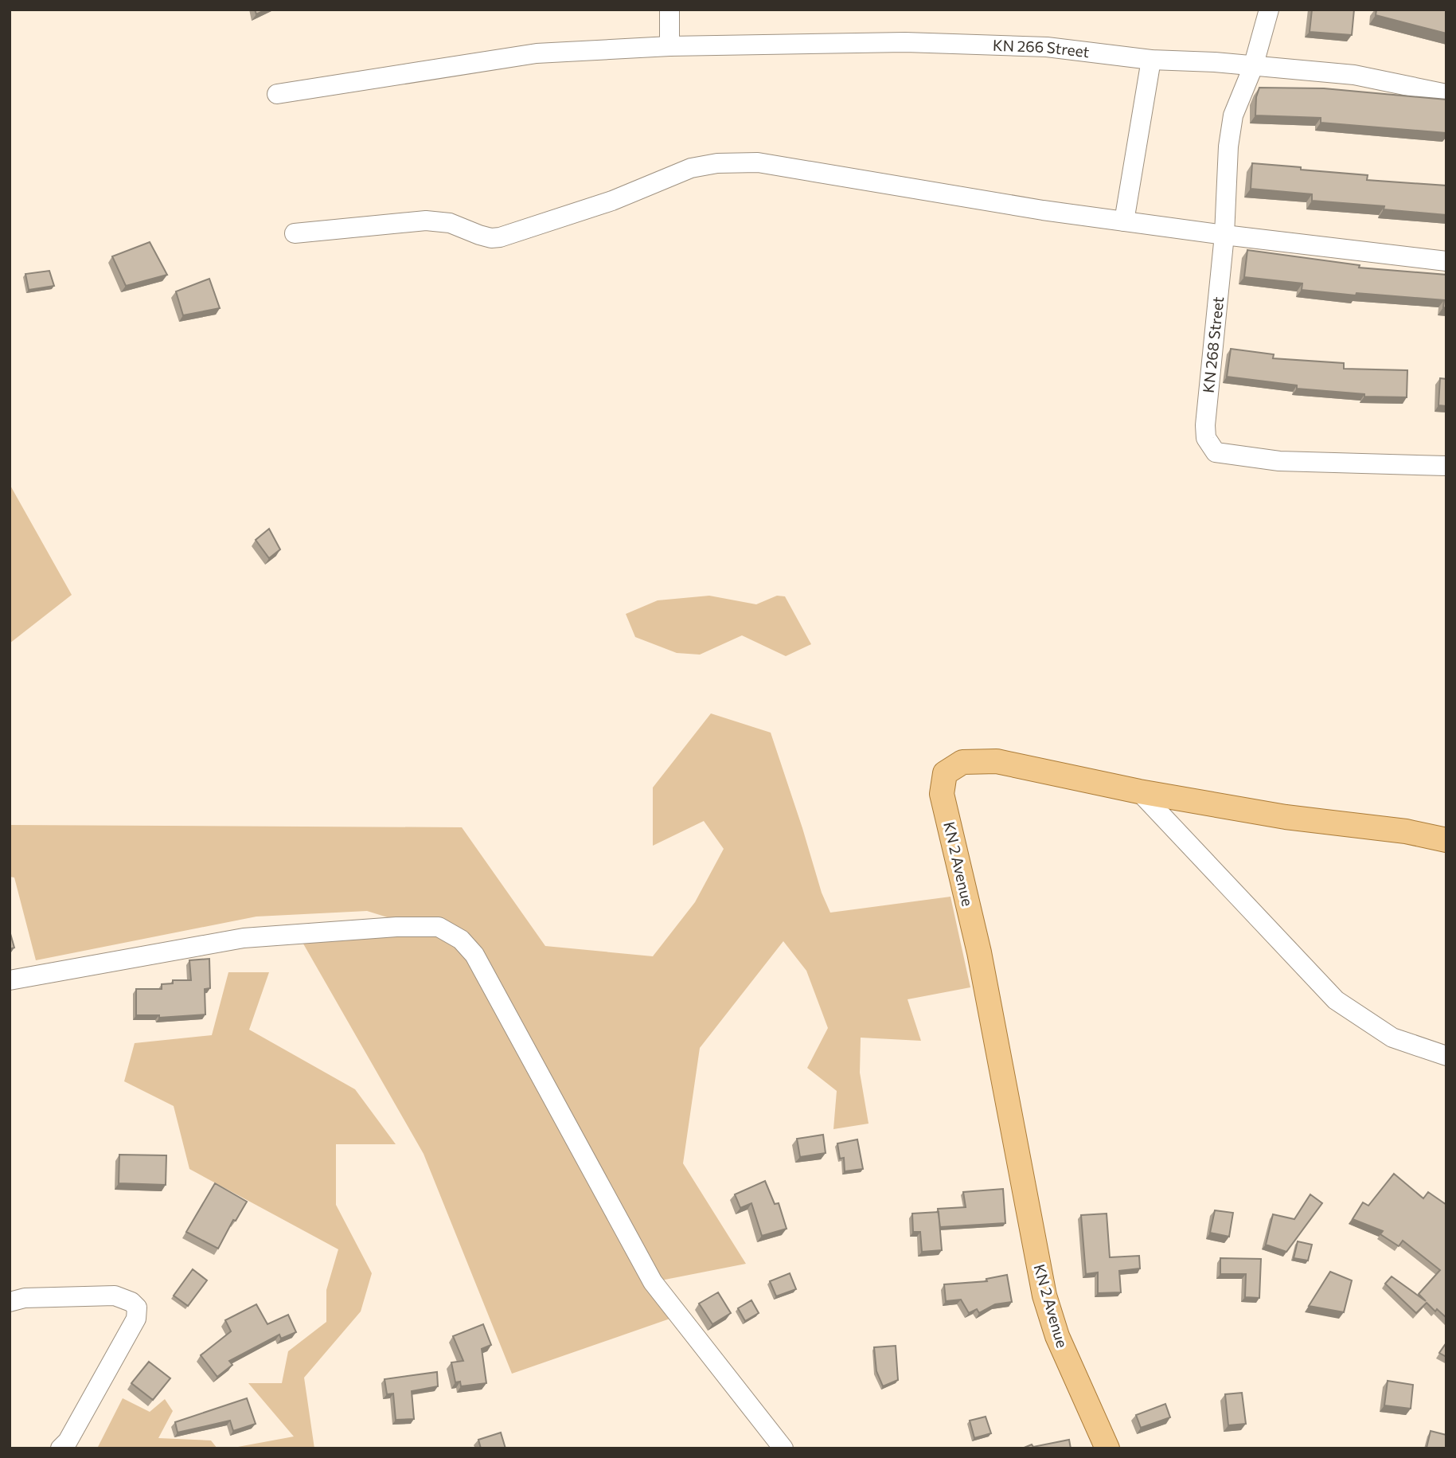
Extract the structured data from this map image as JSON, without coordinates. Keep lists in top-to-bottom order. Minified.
{"streets":{"main road":["KN 2 Avenue"],"street":["KN 266 Street","KN 268 Street"]},"crossings":[["KN 266 Street","KN 268 Street"]]}
